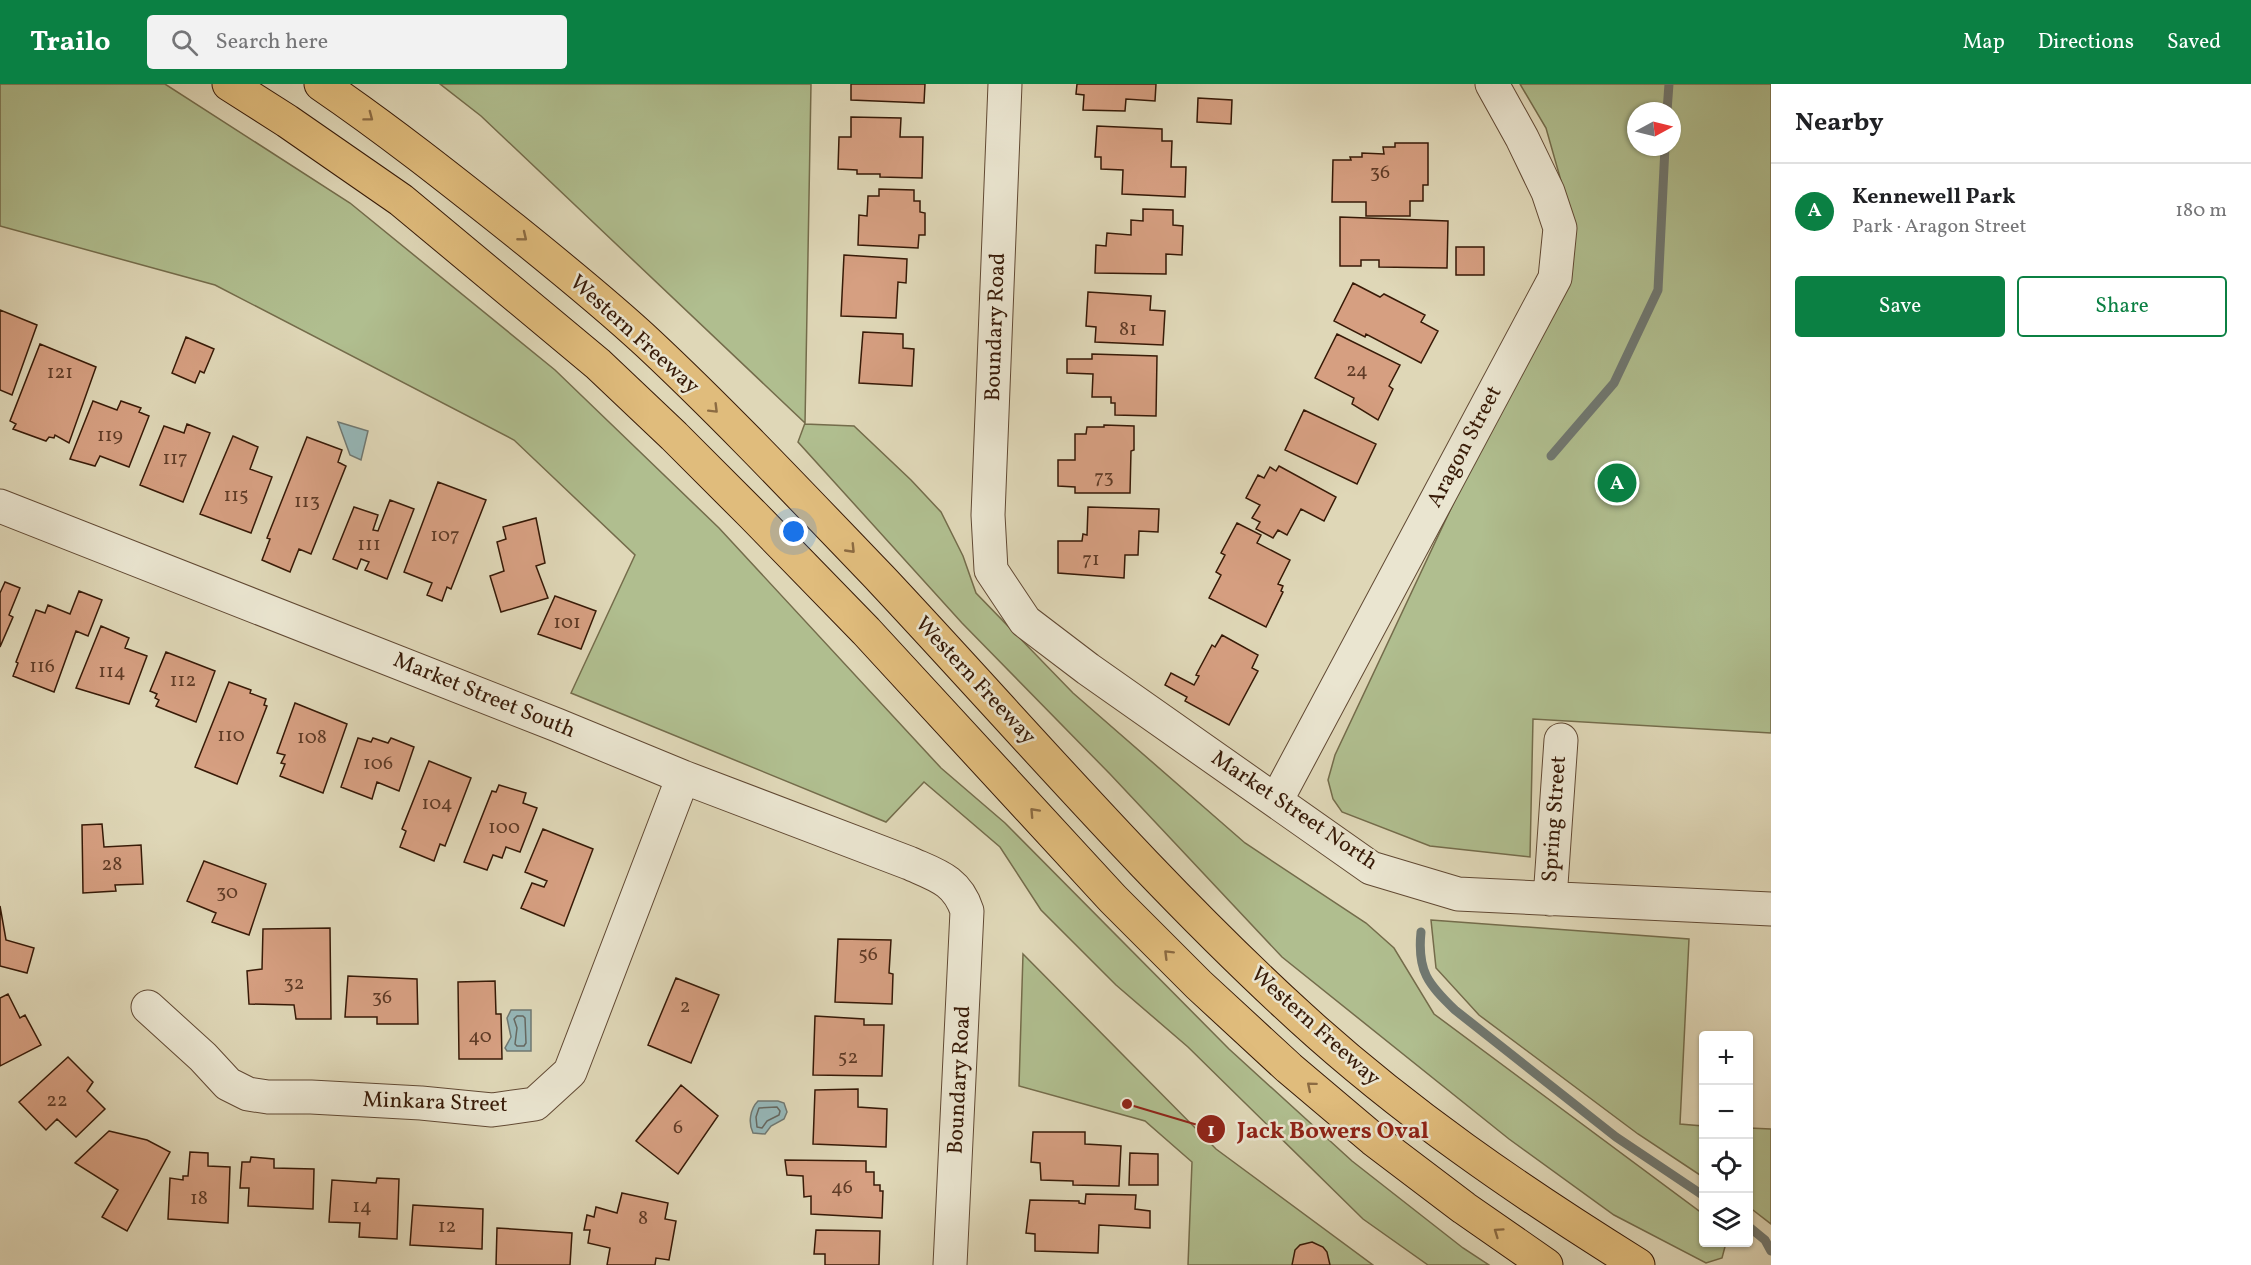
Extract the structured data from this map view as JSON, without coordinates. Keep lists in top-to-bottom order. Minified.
{"streets":{"highway":["Western Freeway"],"street":["Boundary Road","Aragon Street","Market Street South","Market Street North","Spring Street","Minkara Street"]},"crossings":[["Boundary Road","Market Street South"],["Boundary Road","Market Street North"],["Aragon Street","Market Street North"],["Market Street South","Minkara Street"],["Market Street North","Spring Street"]],"places":["Jack Bowers Oval"],"house_numbers":["36","81","24","121","119","117","73","115","113","107","111","71","101","116","114","112","110","108","106","104","100","28","30","56","32","36","2","40","52","22","6","46","18","14","8","12"],"north":"right","page":{"header":"Trailo","search":"Search here","nav":["Map","Directions","Saved"],"heading":"Nearby","list":[{"mark":"A","name":"Kennewell Park","note":"Park · Aragon Street","value":"180 m"}],"buttons":["Save","Share"],"pins":"A","map_buttons":["+","−"]}}
